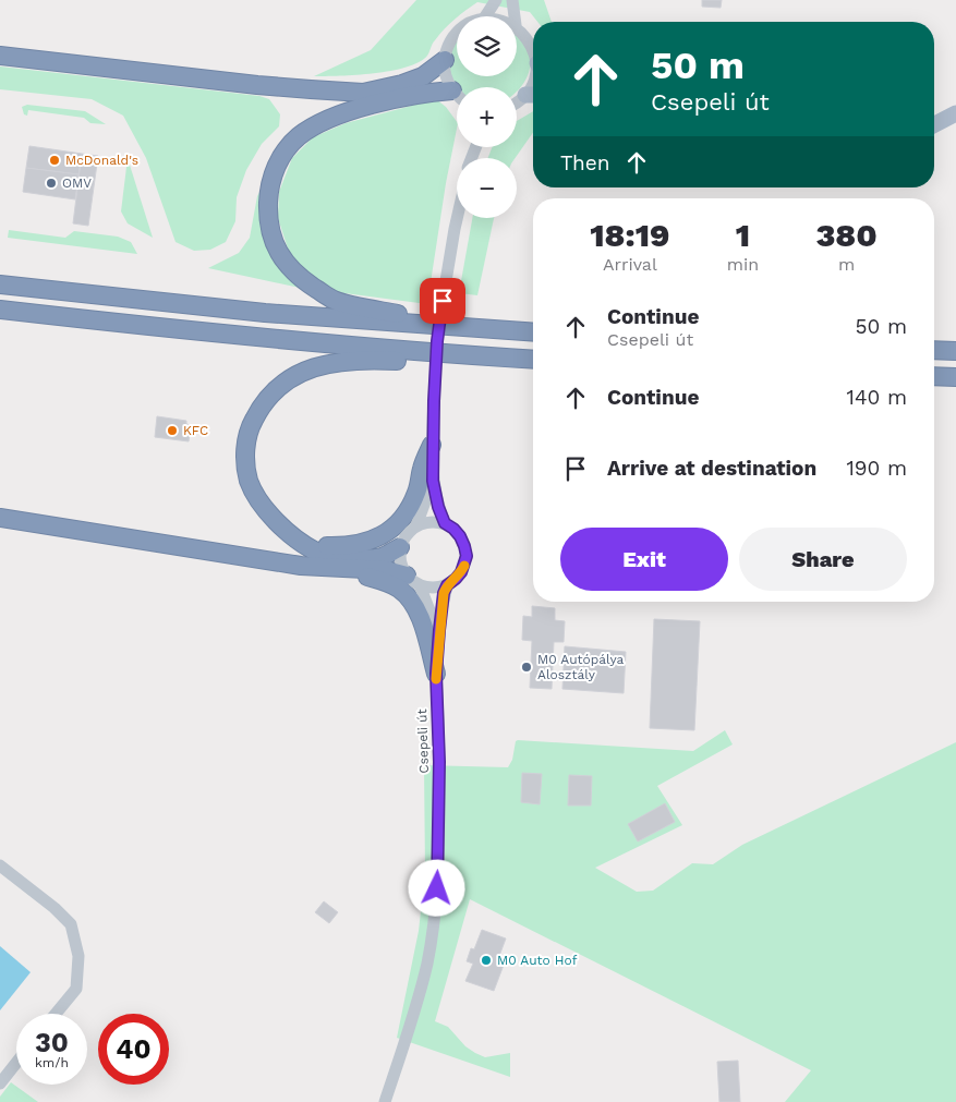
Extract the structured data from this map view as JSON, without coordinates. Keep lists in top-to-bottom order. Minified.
{"streets":{"street":["Csepeli út"]},"places":["McDonald's","OMV","KFC","M0 Autópálya Alosztály","M0 Auto Hof"],"page":{"map_buttons":["+","−"],"turn":["50 m","Csepeli út"],"then":"Then","eta":["18:19","Arrival","1","min","380","m"],"list":[{"name":"Continue","note":"Csepeli út","value":"50 m"},{"name":"Continue","value":"140 m"},{"name":"Arrive at destination","value":"190 m"}],"buttons":["Exit","Share"],"speed":"30 km/h","limit":"40"}}
